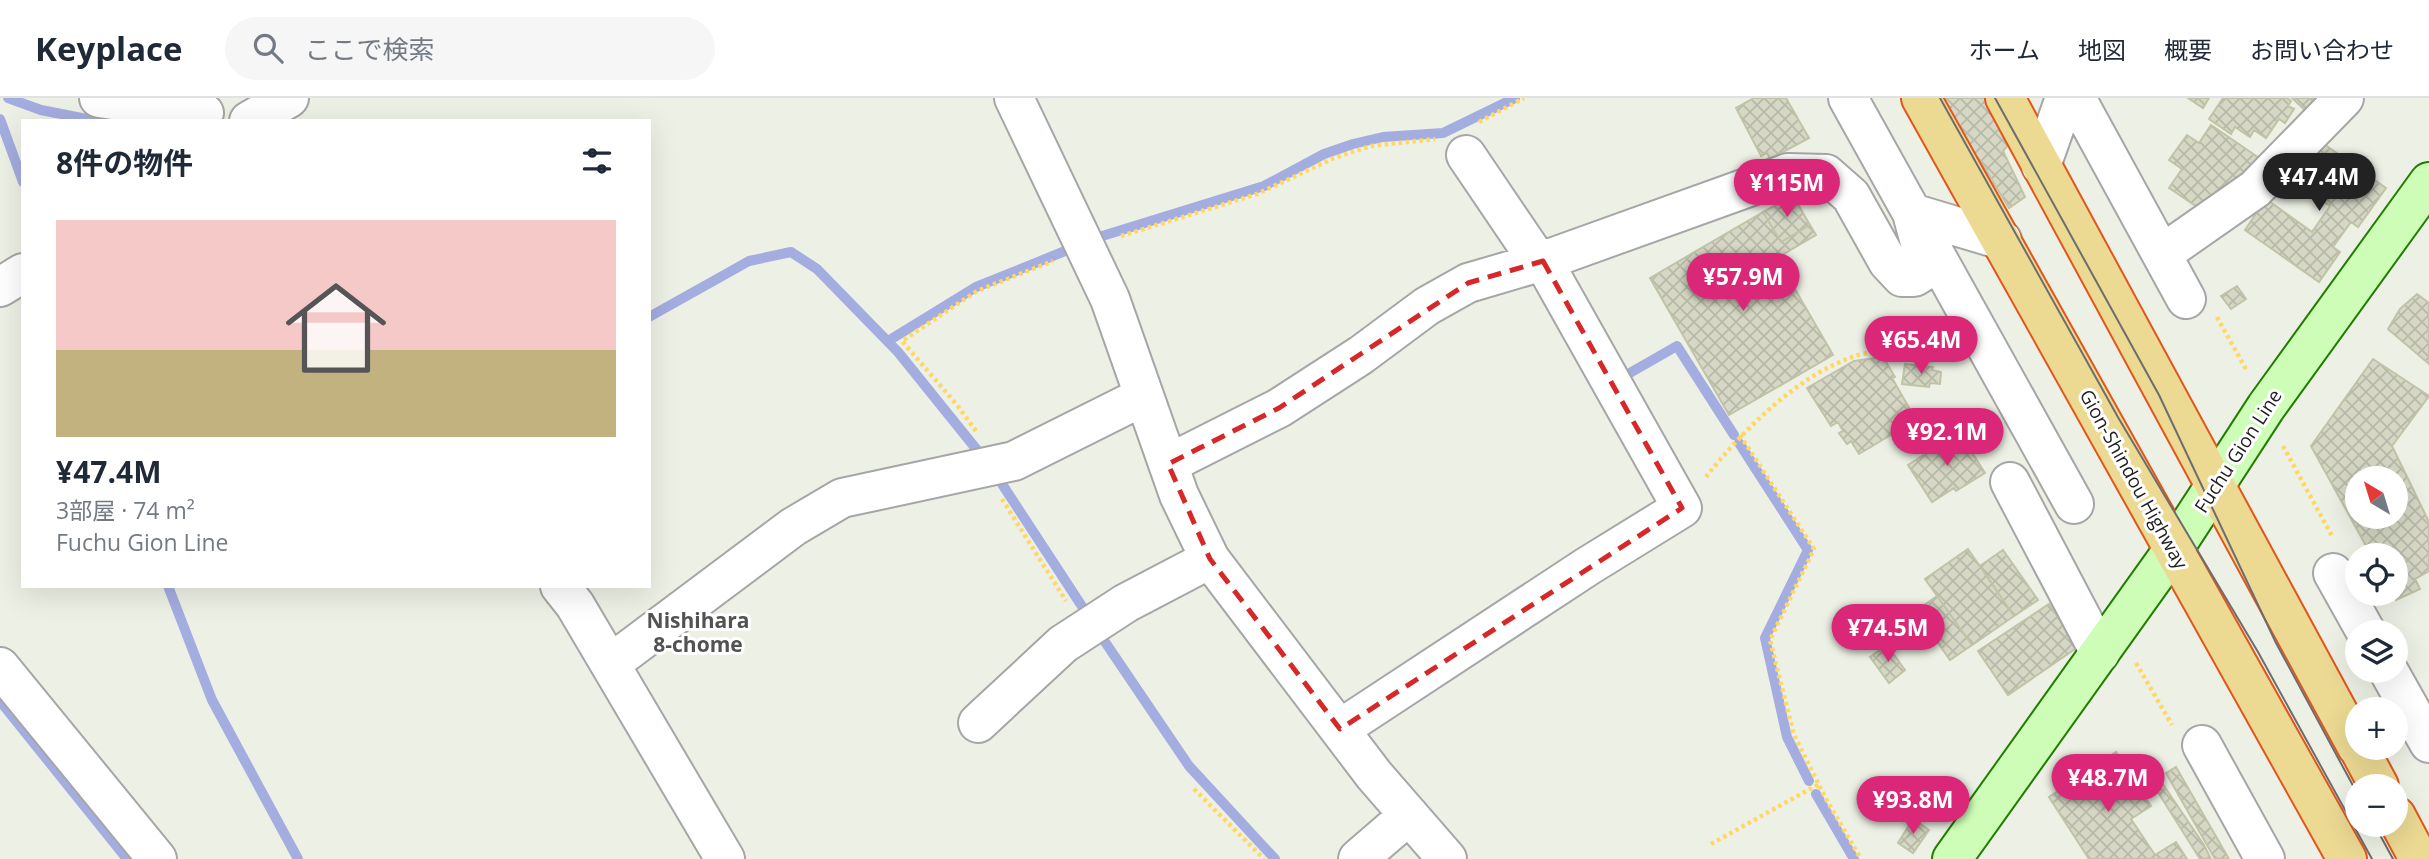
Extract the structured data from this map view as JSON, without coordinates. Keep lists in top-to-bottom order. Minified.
{"streets":{"highway":["Gion-Shindou Highway"],"main road":["Fuchu Gion Line"]},"crossings":[["Fuchu Gion Line","Gion-Shindou Highway"]],"districts":["Nishihara 8-chome"],"north":"top left","page":{"header":"Keyplace","search":"ここで検索","nav":["ホーム","地図","概要","お問い合わせ"],"heading":"8件の物件","price":["¥47.4M","¥115M","¥57.9M","¥65.4M","¥92.1M","¥74.5M","¥48.7M","¥93.8M"],"list":[{"name":"¥47.4M","note":"3部屋 · 74 m² · Fuchu Gion Line"}],"map_buttons":["+","−"]}}
